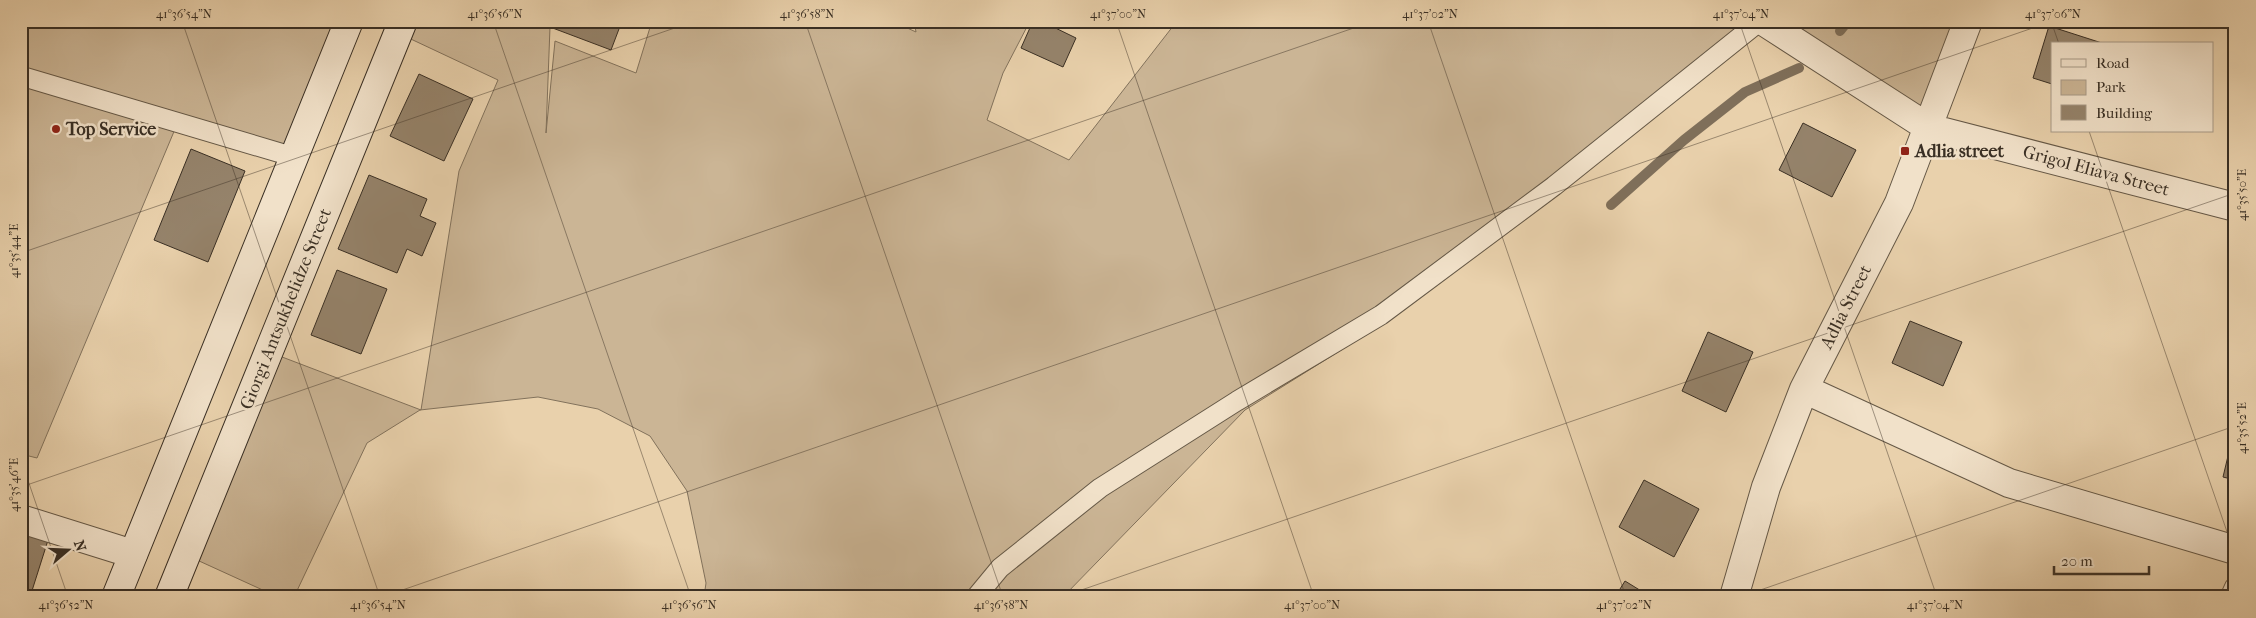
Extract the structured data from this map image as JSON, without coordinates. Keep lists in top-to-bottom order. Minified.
{"streets":{"street":["Grigol Eliava Street","Adlia Street","Giorgi Antsukhelidze Street"]},"crossings":[["Grigol Eliava Street","Adlia Street"]],"places":{"other":["Top Service"],"transit":["Adlia street"]},"legend":["Road","Park","Building"],"scale_bar":"20 m","north":"right","coordinates":["41°36'54\"N","41°36'56\"N","41°36'58\"N","41°37'00\"N","41°37'02\"N","41°37'04\"N","41°37'06\"N","41°35'50\"E","41°35'44\"E","41°35'52\"E","41°35'46\"E","41°36'52\"N"]}
